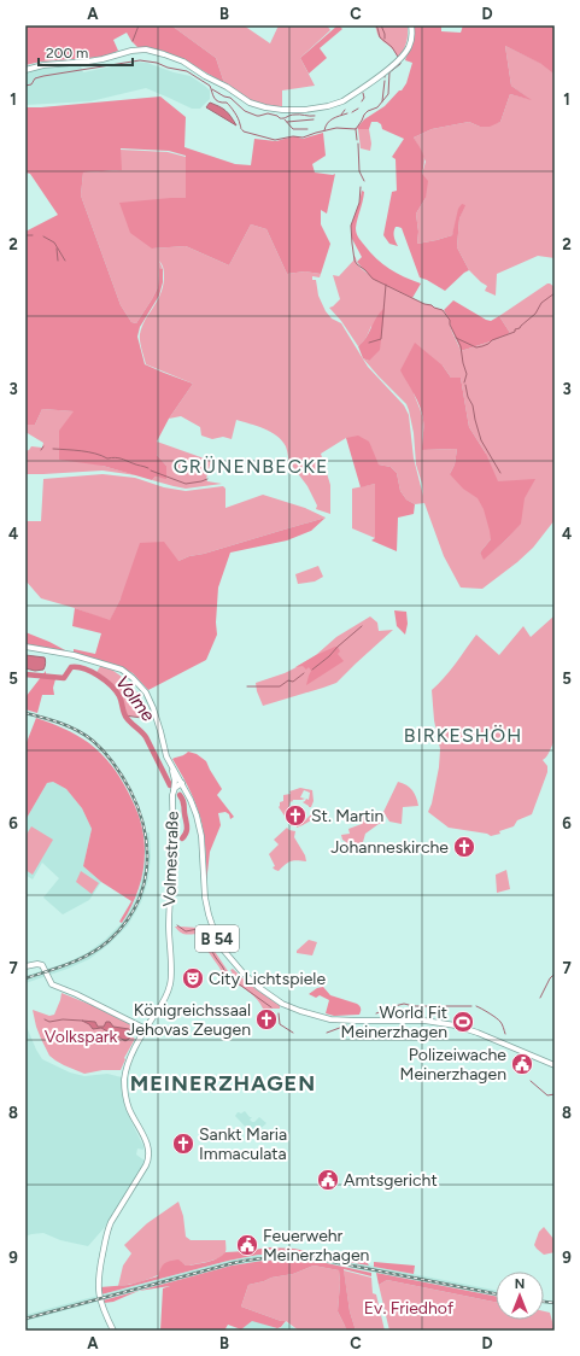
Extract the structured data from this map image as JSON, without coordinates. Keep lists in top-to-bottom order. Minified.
{"streets":{"main road":["Volmestraße","B 54"]},"crossings":[["Volmestraße","B 54"]],"districts":["GRÜNENBECKE","BIRKESHÖH","MEINERZHAGEN"],"water":["Volme"],"parks":["Volkspark","Ev. Friedhof"],"places":{"church":["St. Martin","Johanneskirche","Königreichssaal Jehovas Zeugen","Sankt Maria Immaculata"],"theatre":["City Lichtspiele"],"sports":["World Fit Meinerzhagen"],"public building":["Polizeiwache Meinerzhagen","Amtsgericht","Feuerwehr Meinerzhagen"]},"scale_bar":"200 m","north":"top","grid":{"columns":["A","B","C","D"],"rows":["1","2","3","4","5","6","7","8","9"]}}
